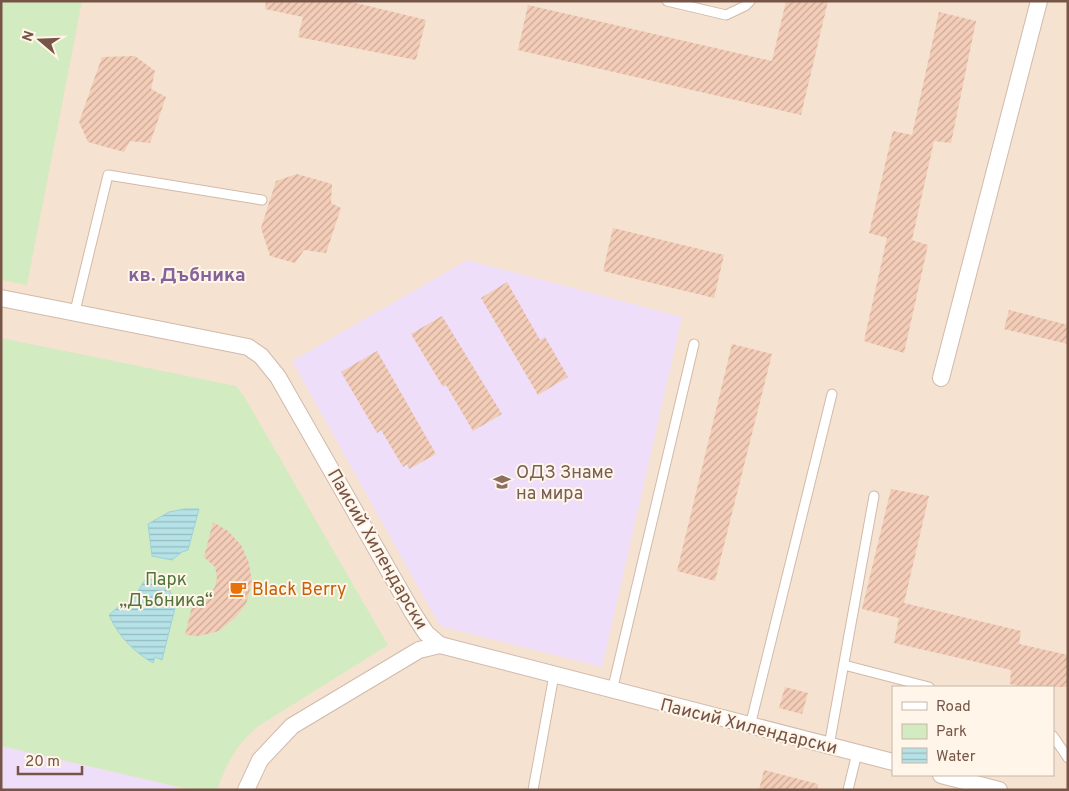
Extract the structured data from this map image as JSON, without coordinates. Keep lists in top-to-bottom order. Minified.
{"streets":{"street":["Паисий Хилендарски"]},"districts":["кв. Дъбника"],"parks":["Парк „Дъбника“"],"places":{"school or university":["ОДЗ Знаме на мира"],"cafe":["Black Berry"]},"legend":["Road","Park","Water"],"scale_bar":"20 m","north":"left"}
